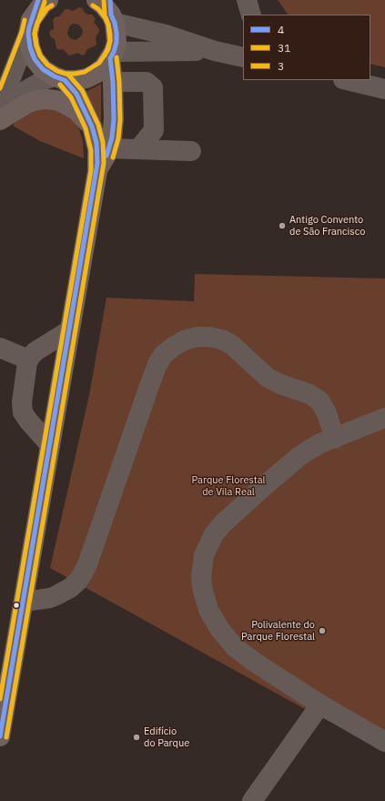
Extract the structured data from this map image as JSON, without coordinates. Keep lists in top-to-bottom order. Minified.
{"parks":["Parque Florestal de Vila Real"],"places":["Antigo Convento de São Francisco","Polivalente do Parque Florestal","Edifício do Parque"],"lines":["transit line 4","transit line 31","transit line 3"],"legend":["4","31","3"]}
